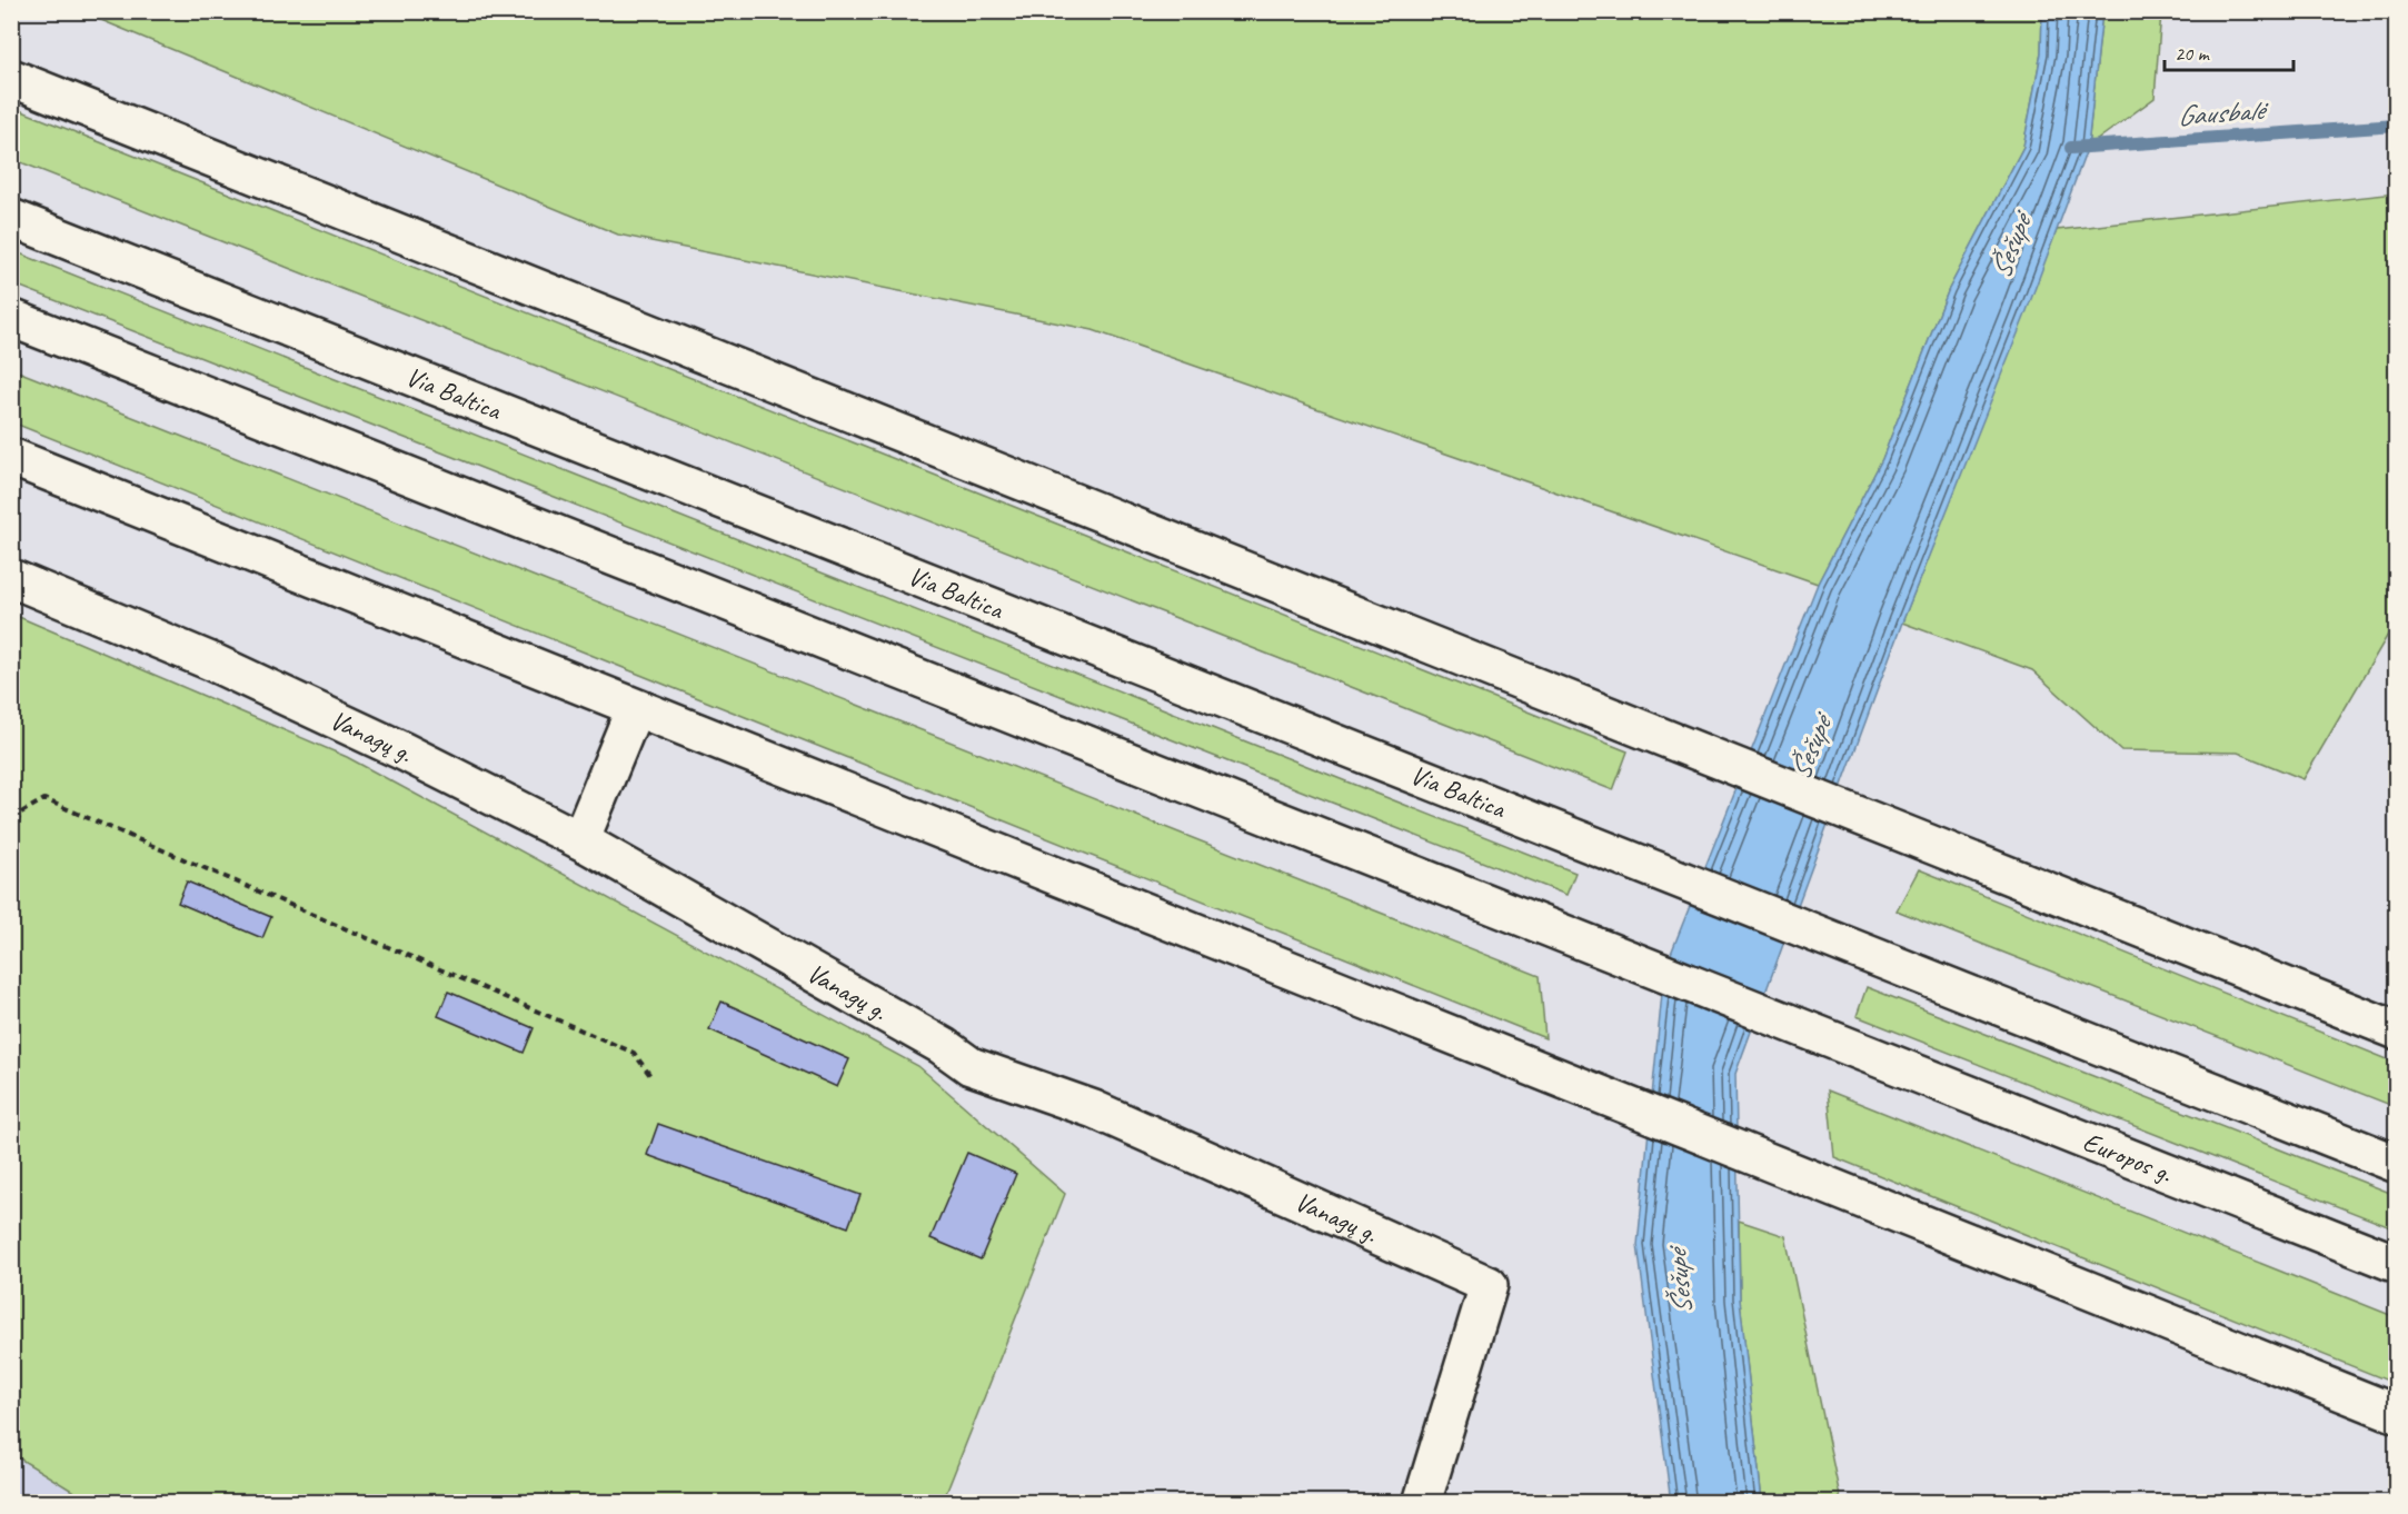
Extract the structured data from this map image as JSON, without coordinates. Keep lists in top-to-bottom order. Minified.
{"streets":{"main road":["Via Baltica","Vanagų g.","Europos g."]},"water":["Gausbalė","Šešupė"],"scale_bar":"20 m"}
